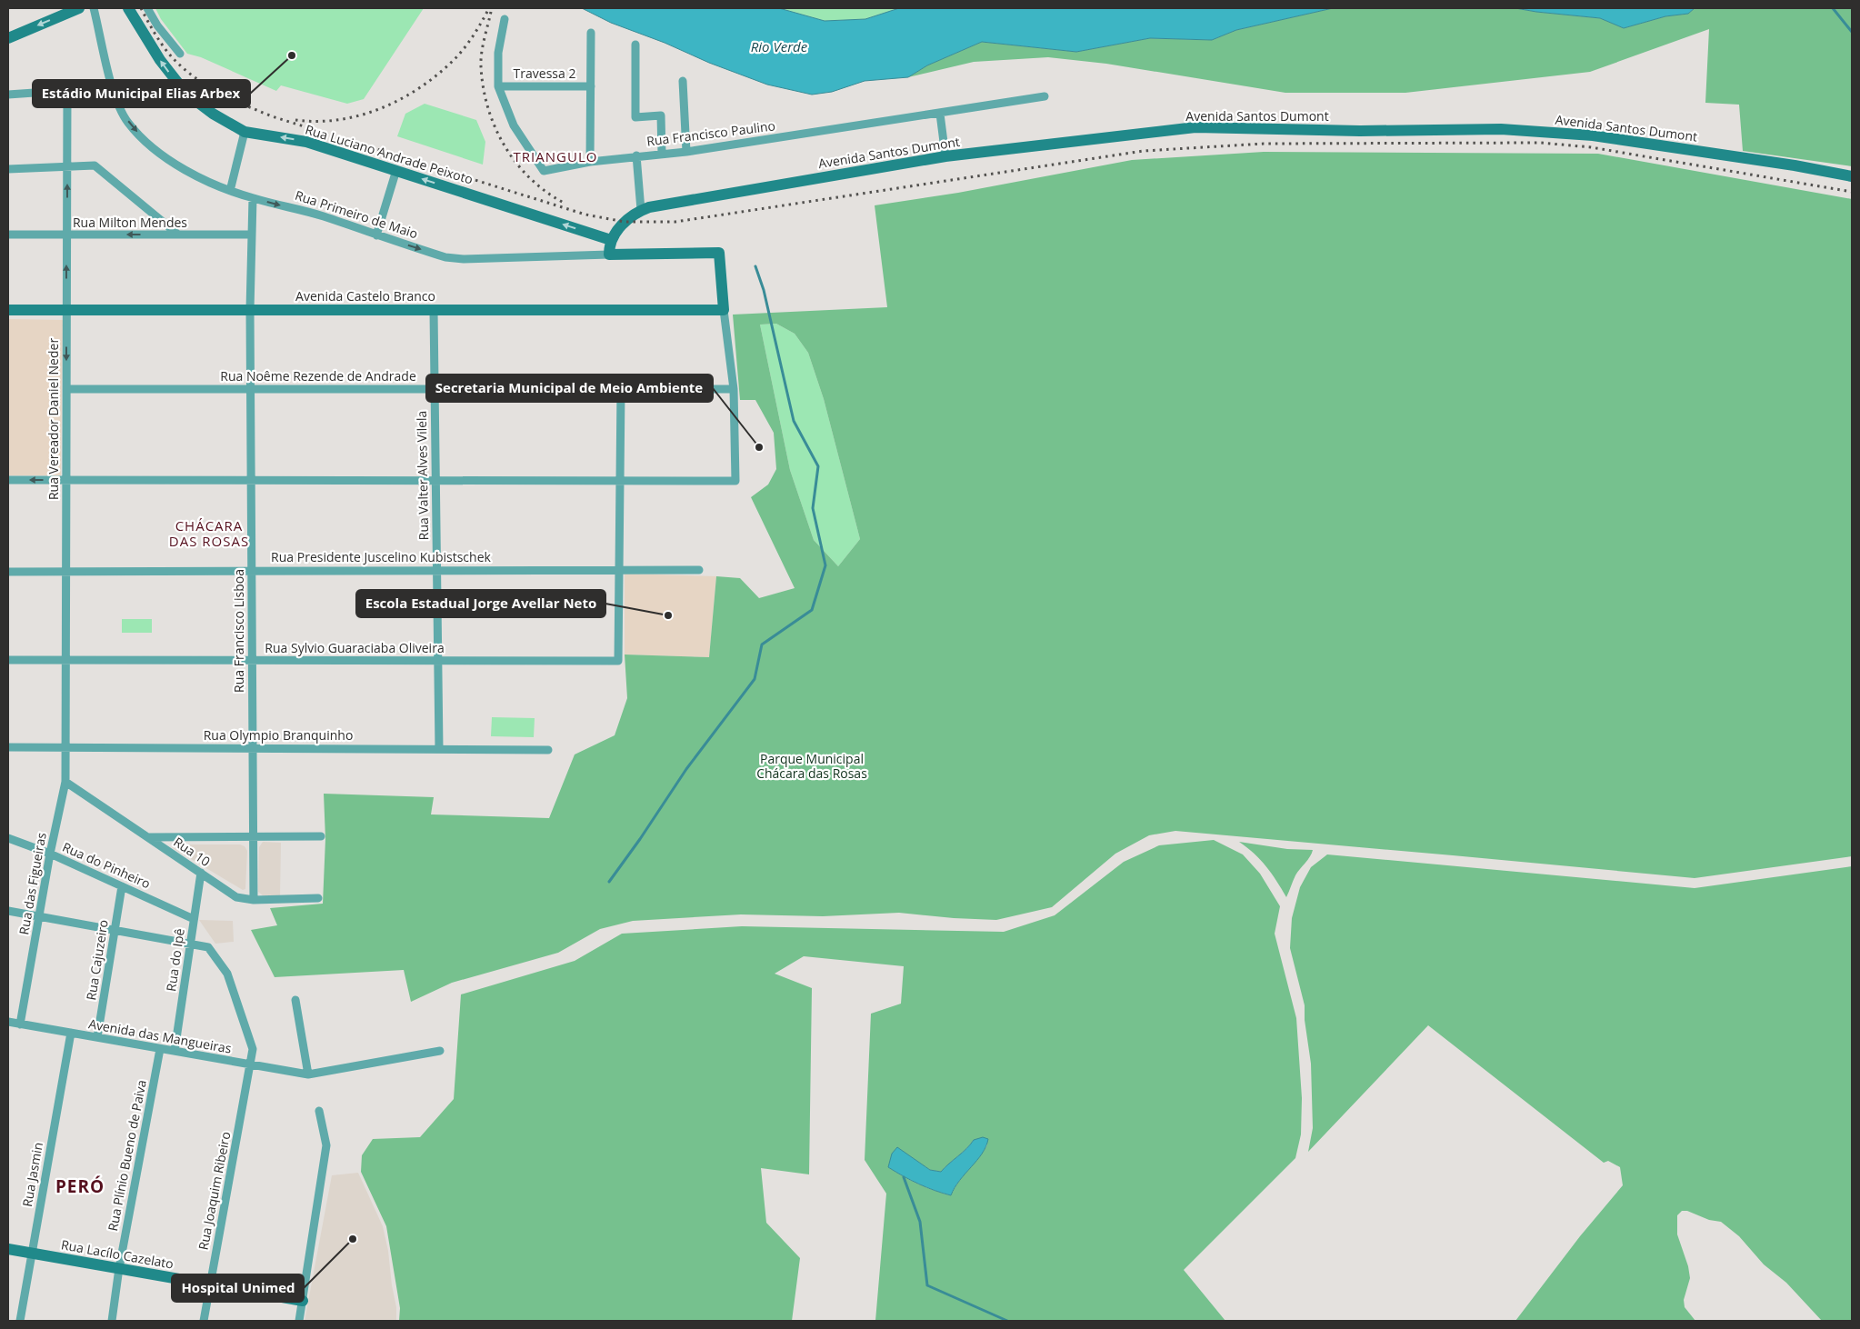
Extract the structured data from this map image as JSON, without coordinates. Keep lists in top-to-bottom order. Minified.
{"streets":{"street":["Travessa 2","Avenida Santos Dumont","Rua Francisco Paulino","Rua Luciano Andrade Peixoto","Rua Primeiro de Maio","Rua Milton Mendes","Avenida Castelo Branco","Rua Noême Rezende de Andrade","Rua Vereador Daniel Neder","Rua Valter Alves Vilela","Rua Presidente Juscelino Kubistschek","Rua Francisco Lisboa","Rua Sylvio Guaraciaba Oliveira","Rua Olympio Branquinho","Rua 10","Rua do Pinheiro","Rua das Figueiras","Rua Cajuzeiro","Rua do Ipê","Avenida das Mangueiras","Rua Plínio Bueno de Paiva","Rua Jasmin","Rua Joaquim Ribeiro","Rua Lacílo Cazelato"]},"crossings":[["Travessa 2","Rua Francisco Paulino"],["Avenida Santos Dumont","Rua Luciano Andrade Peixoto"],["Avenida Santos Dumont","Rua Primeiro de Maio"],["Rua Primeiro de Maio","Avenida Castelo Branco"],["Rua Primeiro de Maio","Rua Francisco Lisboa"],["Rua Milton Mendes","Rua Vereador Daniel Neder"],["Rua Milton Mendes","Rua Francisco Lisboa"],["Avenida Castelo Branco","Rua Vereador Daniel Neder"],["Avenida Castelo Branco","Rua Valter Alves Vilela"],["Avenida Castelo Branco","Rua Francisco Lisboa"],["Rua Noême Rezende de Andrade","Rua Vereador Daniel Neder"],["Rua Noême Rezende de Andrade","Rua Valter Alves Vilela"],["Rua Noême Rezende de Andrade","Rua Francisco Lisboa"],["Rua Vereador Daniel Neder","Rua Presidente Juscelino Kubistschek"],["Rua Vereador Daniel Neder","Rua Sylvio Guaraciaba Oliveira"],["Rua Vereador Daniel Neder","Rua Olympio Branquinho"],["Rua Vereador Daniel Neder","Rua das Figueiras"],["Rua Valter Alves Vilela","Rua Presidente Juscelino Kubistschek"],["Rua Valter Alves Vilela","Rua Sylvio Guaraciaba Oliveira"],["Rua Valter Alves Vilela","Rua Olympio Branquinho"],["Rua Presidente Juscelino Kubistschek","Rua Francisco Lisboa"],["Rua Presidente Juscelino Kubistschek","Rua Sylvio Guaraciaba Oliveira"],["Rua Francisco Lisboa","Rua Sylvio Guaraciaba Oliveira"],["Rua Francisco Lisboa","Rua Olympio Branquinho"],["Rua Francisco Lisboa","Rua 10"],["Rua Olympio Branquinho","Rua das Figueiras"],["Rua 10","Rua das Figueiras"],["Rua 10","Rua do Ipê"],["Rua do Pinheiro","Rua das Figueiras"],["Rua do Pinheiro","Rua Cajuzeiro"],["Rua do Pinheiro","Rua do Ipê"],["Rua das Figueiras","Avenida das Mangueiras"],["Rua das Figueiras","Rua Joaquim Ribeiro"],["Rua Cajuzeiro","Avenida das Mangueiras"],["Rua Cajuzeiro","Rua Joaquim Ribeiro"],["Rua do Ipê","Avenida das Mangueiras"],["Rua do Ipê","Rua Joaquim Ribeiro"],["Avenida das Mangueiras","Rua Plínio Bueno de Paiva"],["Avenida das Mangueiras","Rua Jasmin"],["Avenida das Mangueiras","Rua Joaquim Ribeiro"],["Rua Plínio Bueno de Paiva","Rua Lacílo Cazelato"],["Rua Jasmin","Rua Lacílo Cazelato"],["Rua Joaquim Ribeiro","Rua Lacílo Cazelato"]],"one_way":["Rua Luciano Andrade Peixoto","Rua Primeiro de Maio","Rua Milton Mendes"],"districts":["TRIANGULO","CHÁCARA DAS ROSAS","PERÓ"],"water":["Rio Verde"],"parks":["Parque Municipal Chácara das Rosas"],"places":["Estádio Municipal Elias Arbex","Secretaria Municipal de Meio Ambiente","Escola Estadual Jorge Avellar Neto","Hospital Unimed"]}
